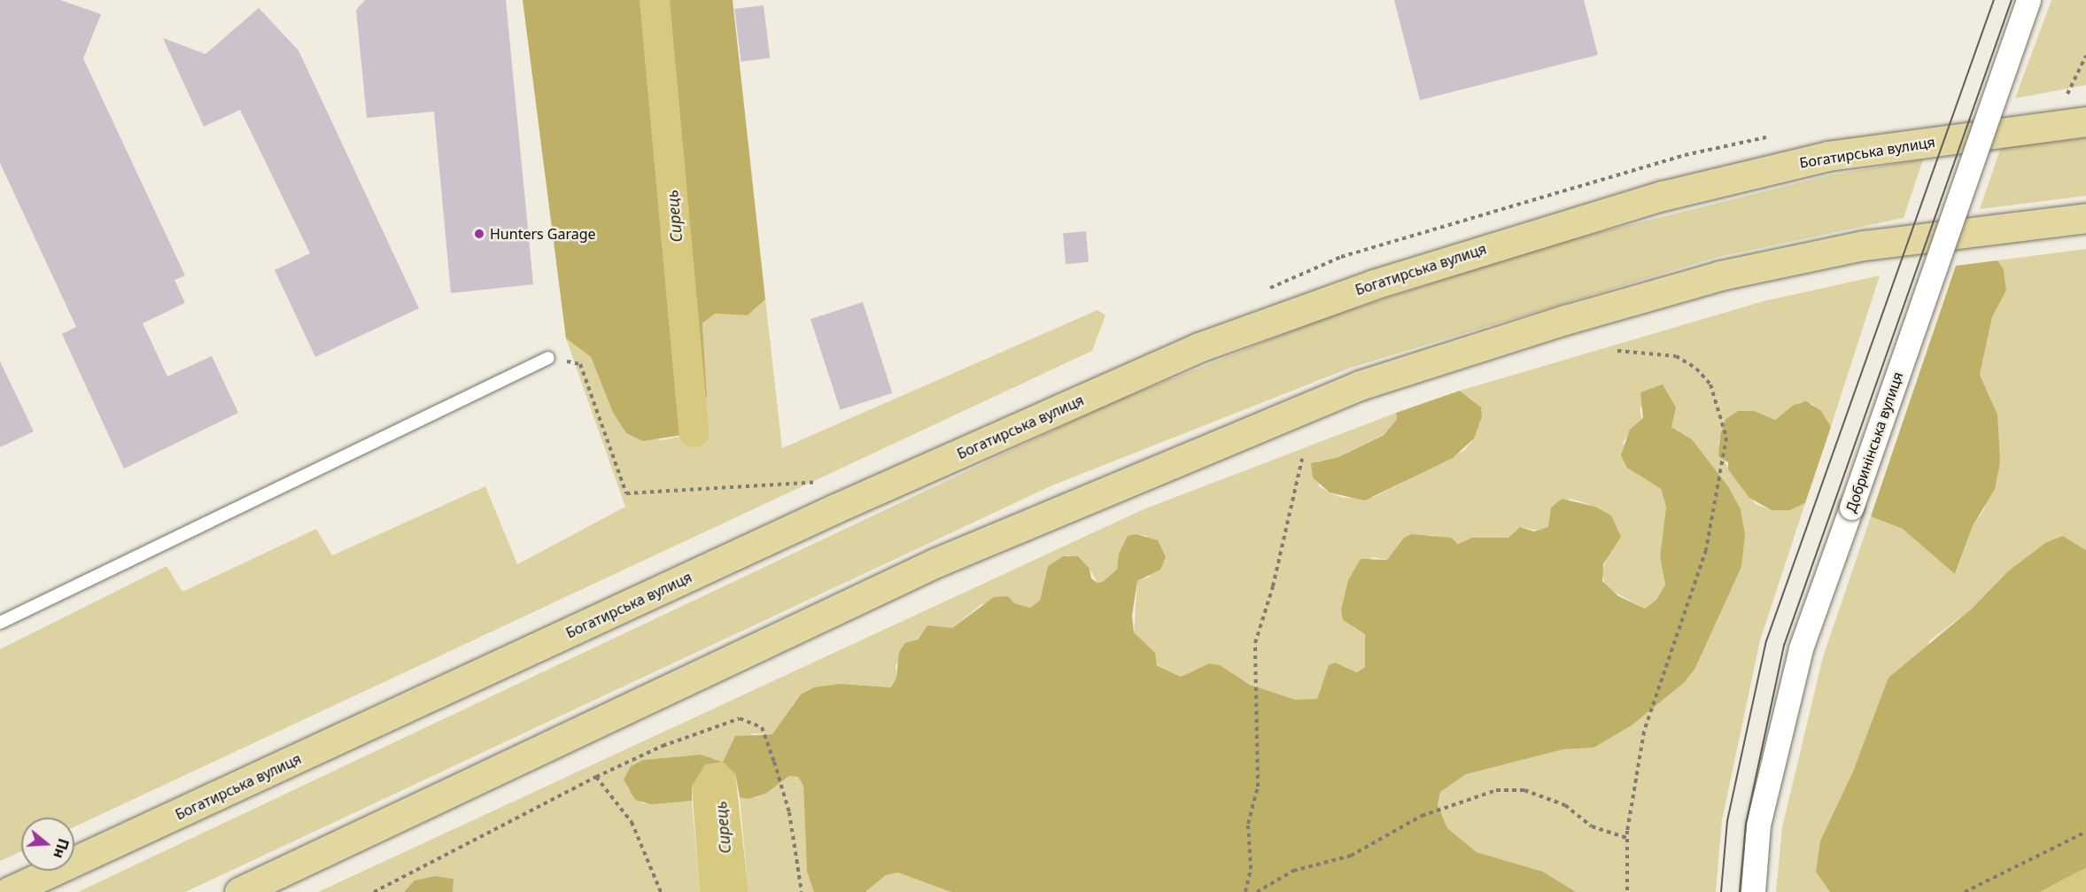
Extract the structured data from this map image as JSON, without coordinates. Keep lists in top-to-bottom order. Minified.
{"streets":{"main road":["Богатирська вулиця"],"street":["Добринінська вулиця"]},"water":["Сирець"],"places":["Hunters Garage"],"north":"right"}
